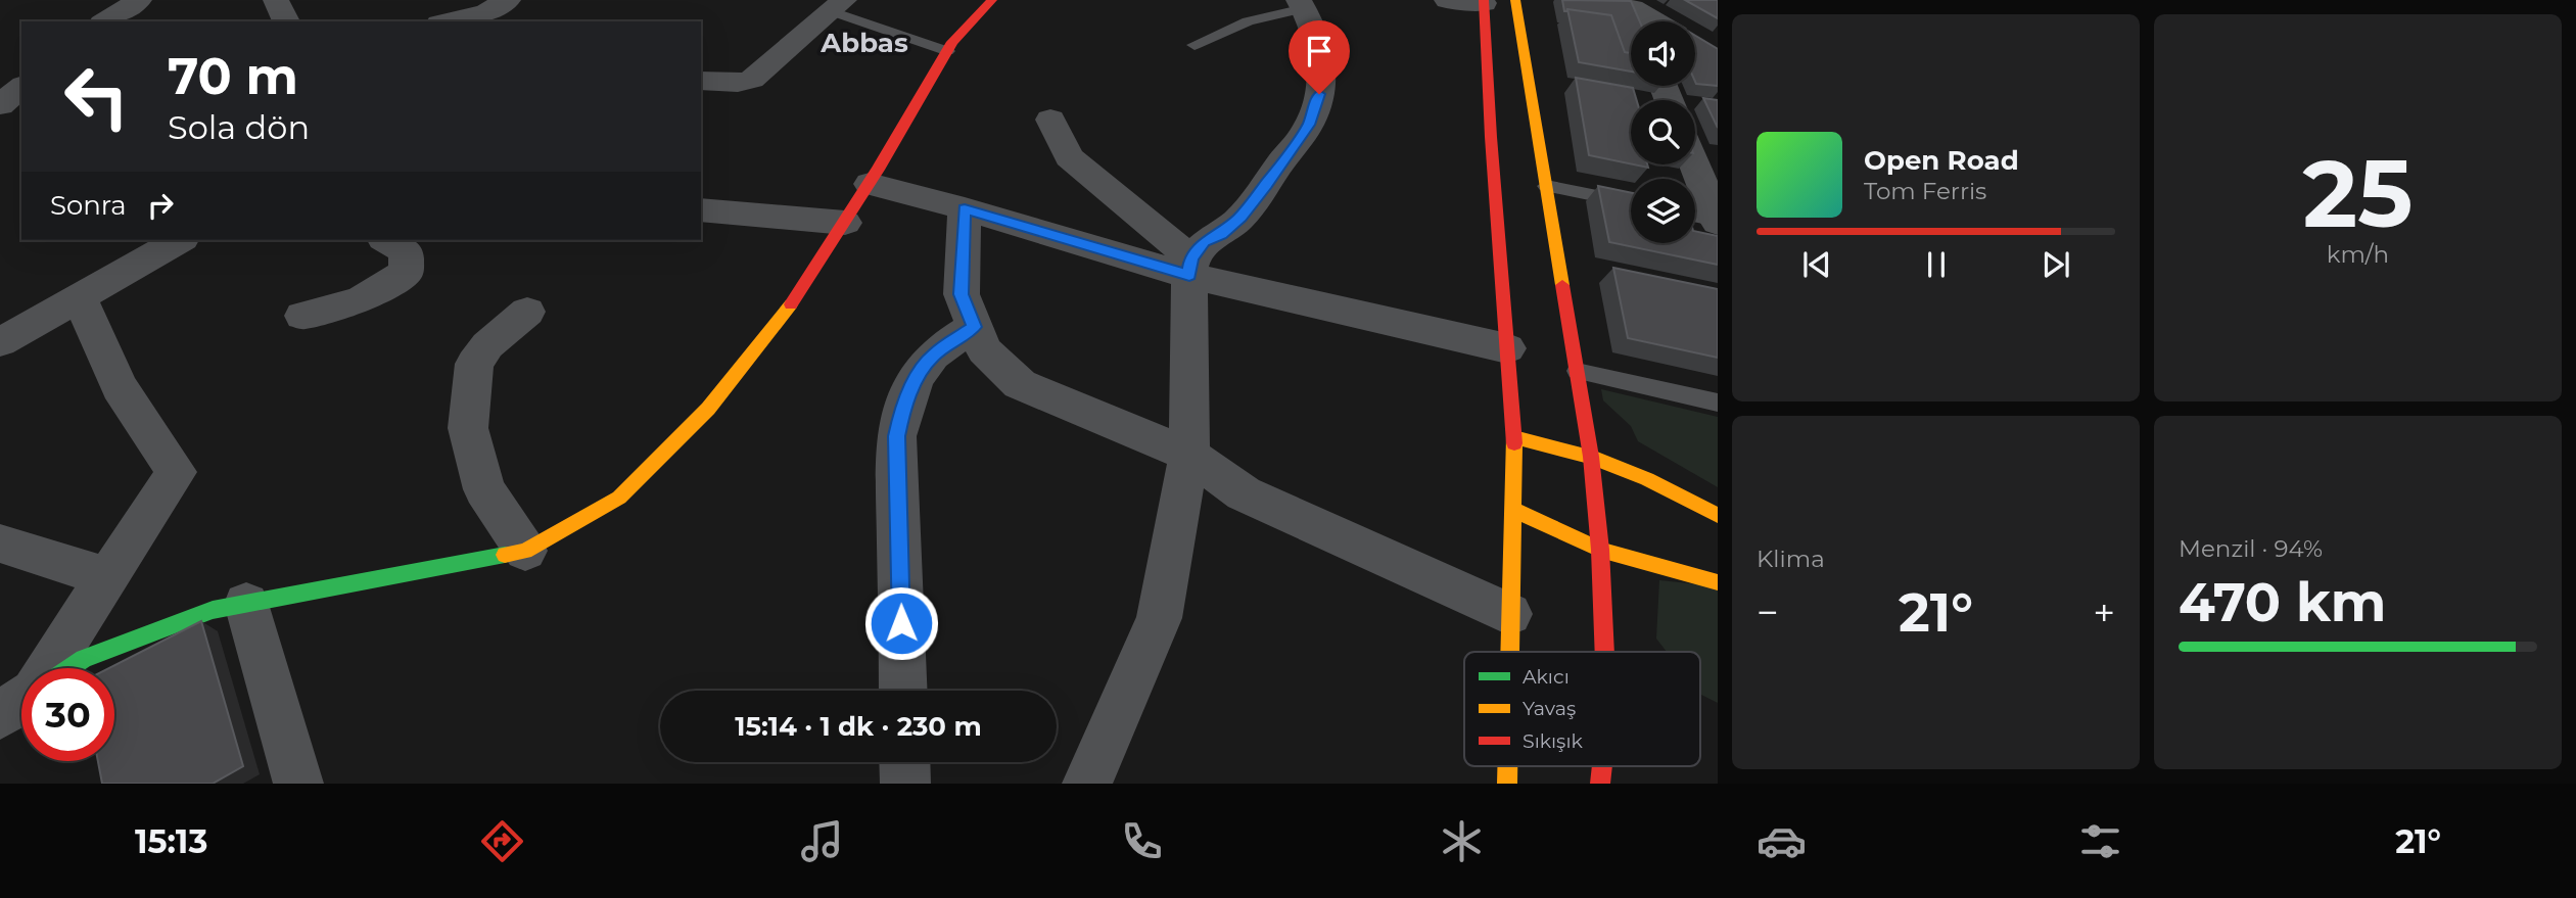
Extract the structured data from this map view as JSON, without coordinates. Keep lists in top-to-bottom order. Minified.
{"districts":["Abbas"],"legend":["Akıcı","Yavaş","Sıkışık"],"page":{"tile":[["25","km/h"],"Klima",["Menzil · 94%","470 km"]],"turn":["70 m","Sola dön"],"song":["Open Road","Tom Ferris"],"then":"Sonra","heat":["−","21°","+"],"limit":"30","trip":"15:14 · 1 dk · 230 m","tabs":["15:13","21°"]}}
